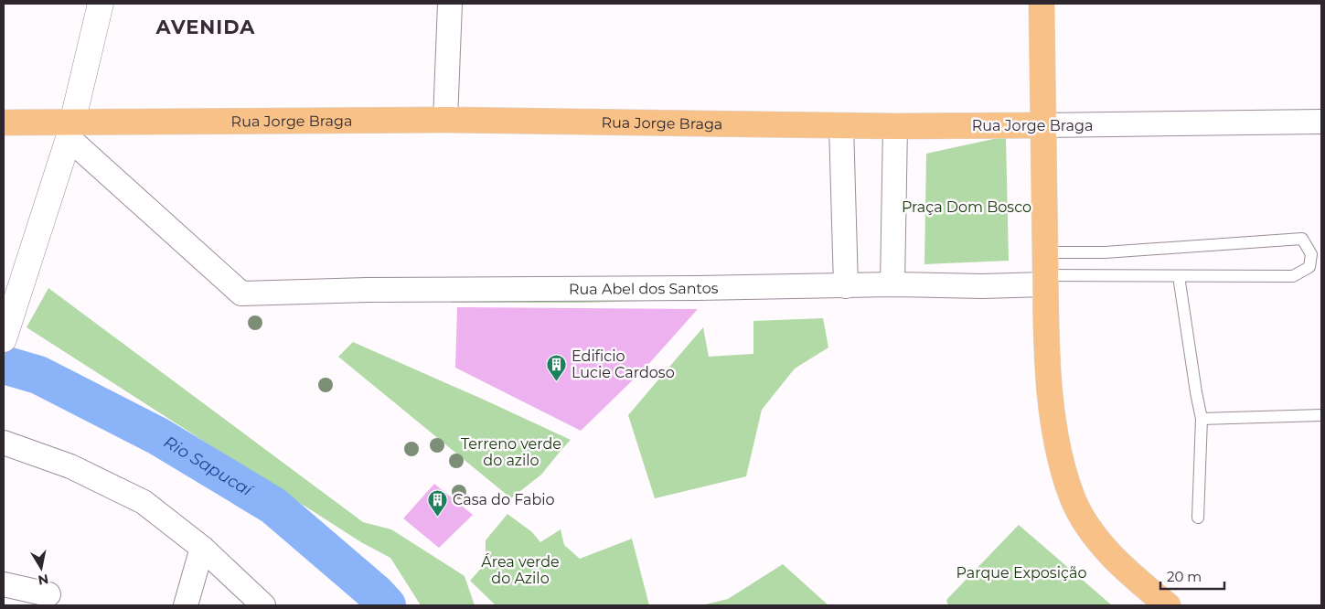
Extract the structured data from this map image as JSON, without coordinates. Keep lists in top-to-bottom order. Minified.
{"streets":{"highway":["Rua Jorge Braga"],"street":["Rua Abel dos Santos"]},"crossings":[["Rua Jorge Braga","Rua Abel dos Santos"]],"districts":["AVENIDA"],"water":["Rio Sapucaí"],"parks":["Praça Dom Bosco","Terreno verde do azilo","Área verde do Azilo","Parque Exposição"],"places":{"building":["Edificio Lucie Cardoso","Casa do Fabio"]},"scale_bar":"20 m","north":"bottom"}
